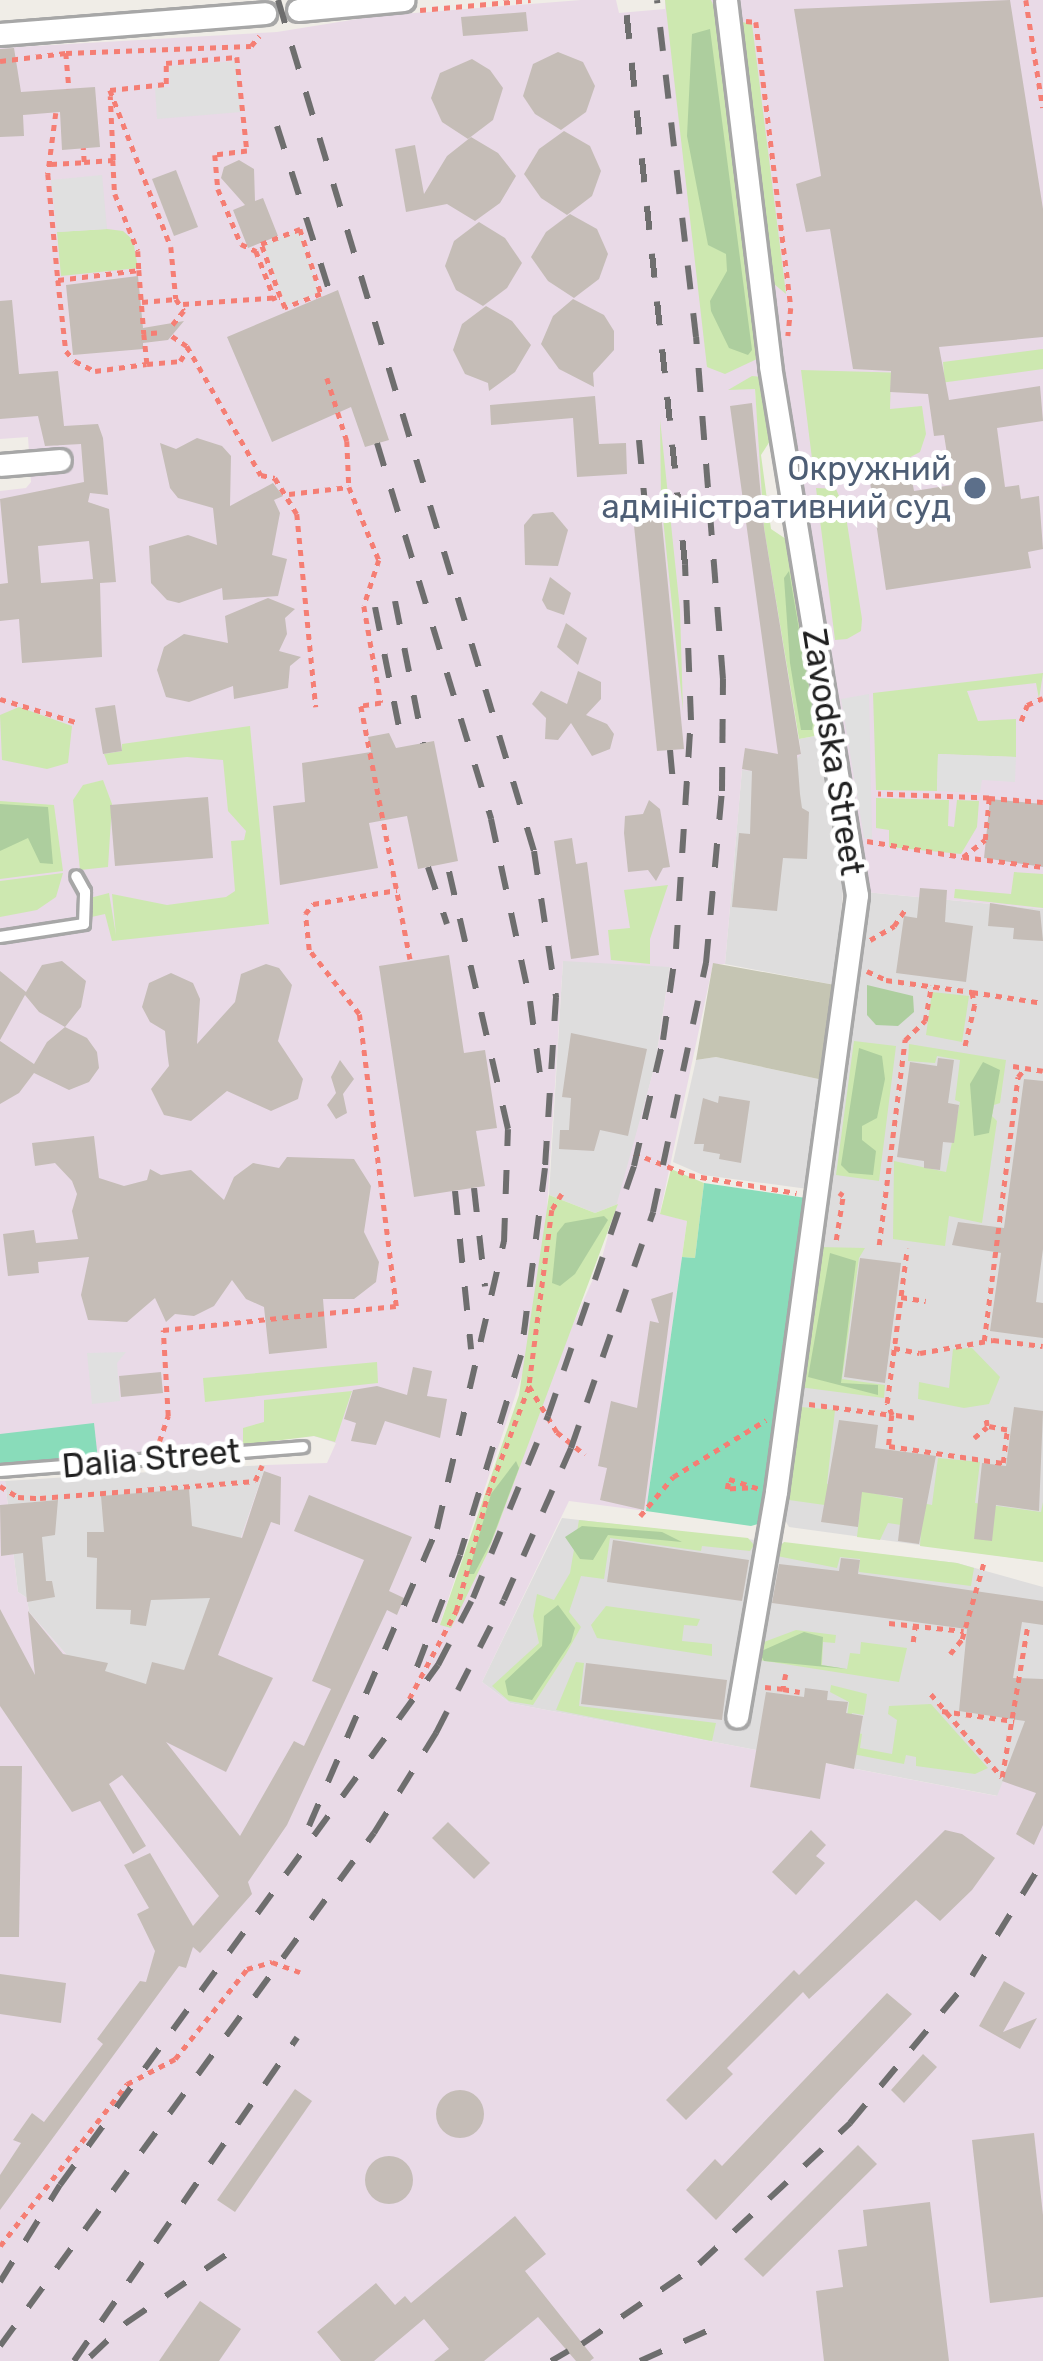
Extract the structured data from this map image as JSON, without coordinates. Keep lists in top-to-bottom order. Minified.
{"streets":{"street":["Zavodska Street"],"lane":["Dalia Street"]},"places":["Окружний адміністративний суд"]}
